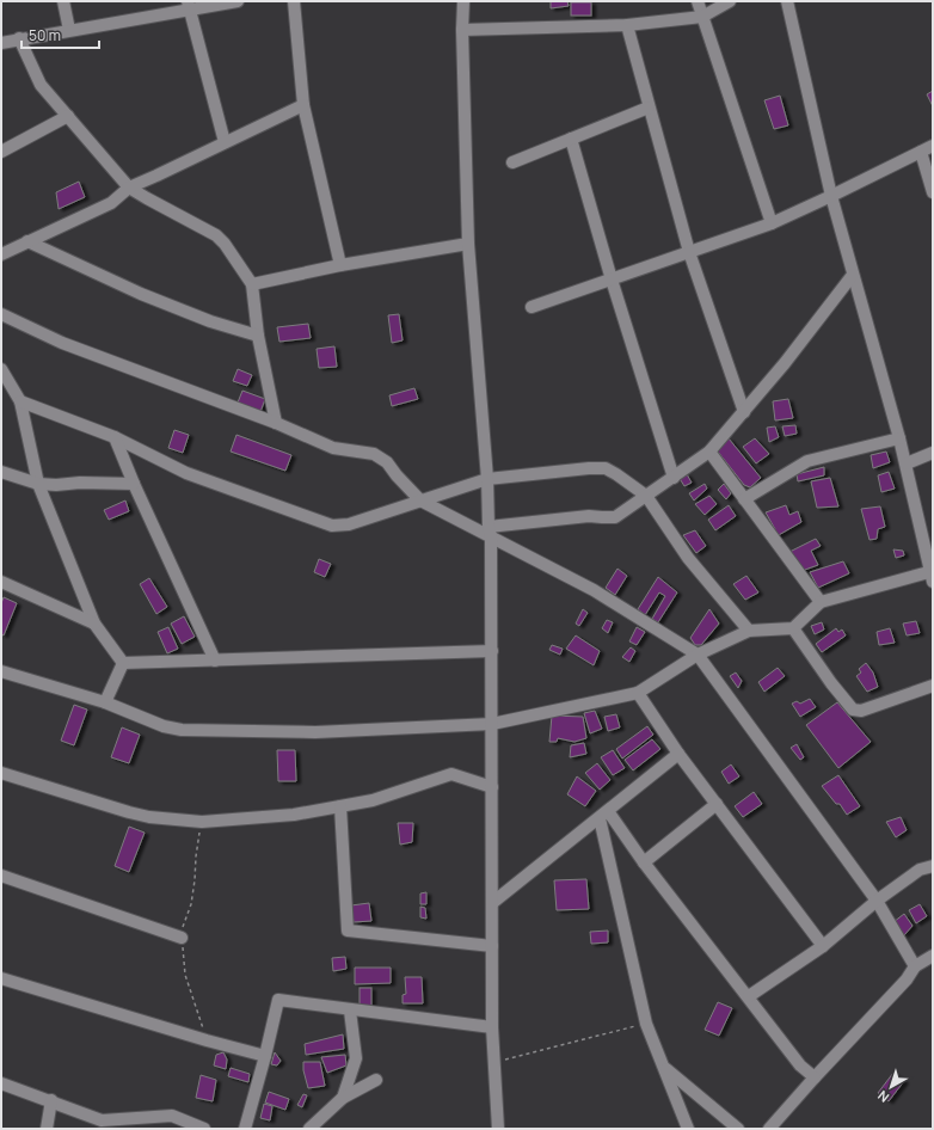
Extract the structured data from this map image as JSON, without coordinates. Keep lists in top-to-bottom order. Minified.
{"scale_bar":"50 m","north":"bottom left"}
